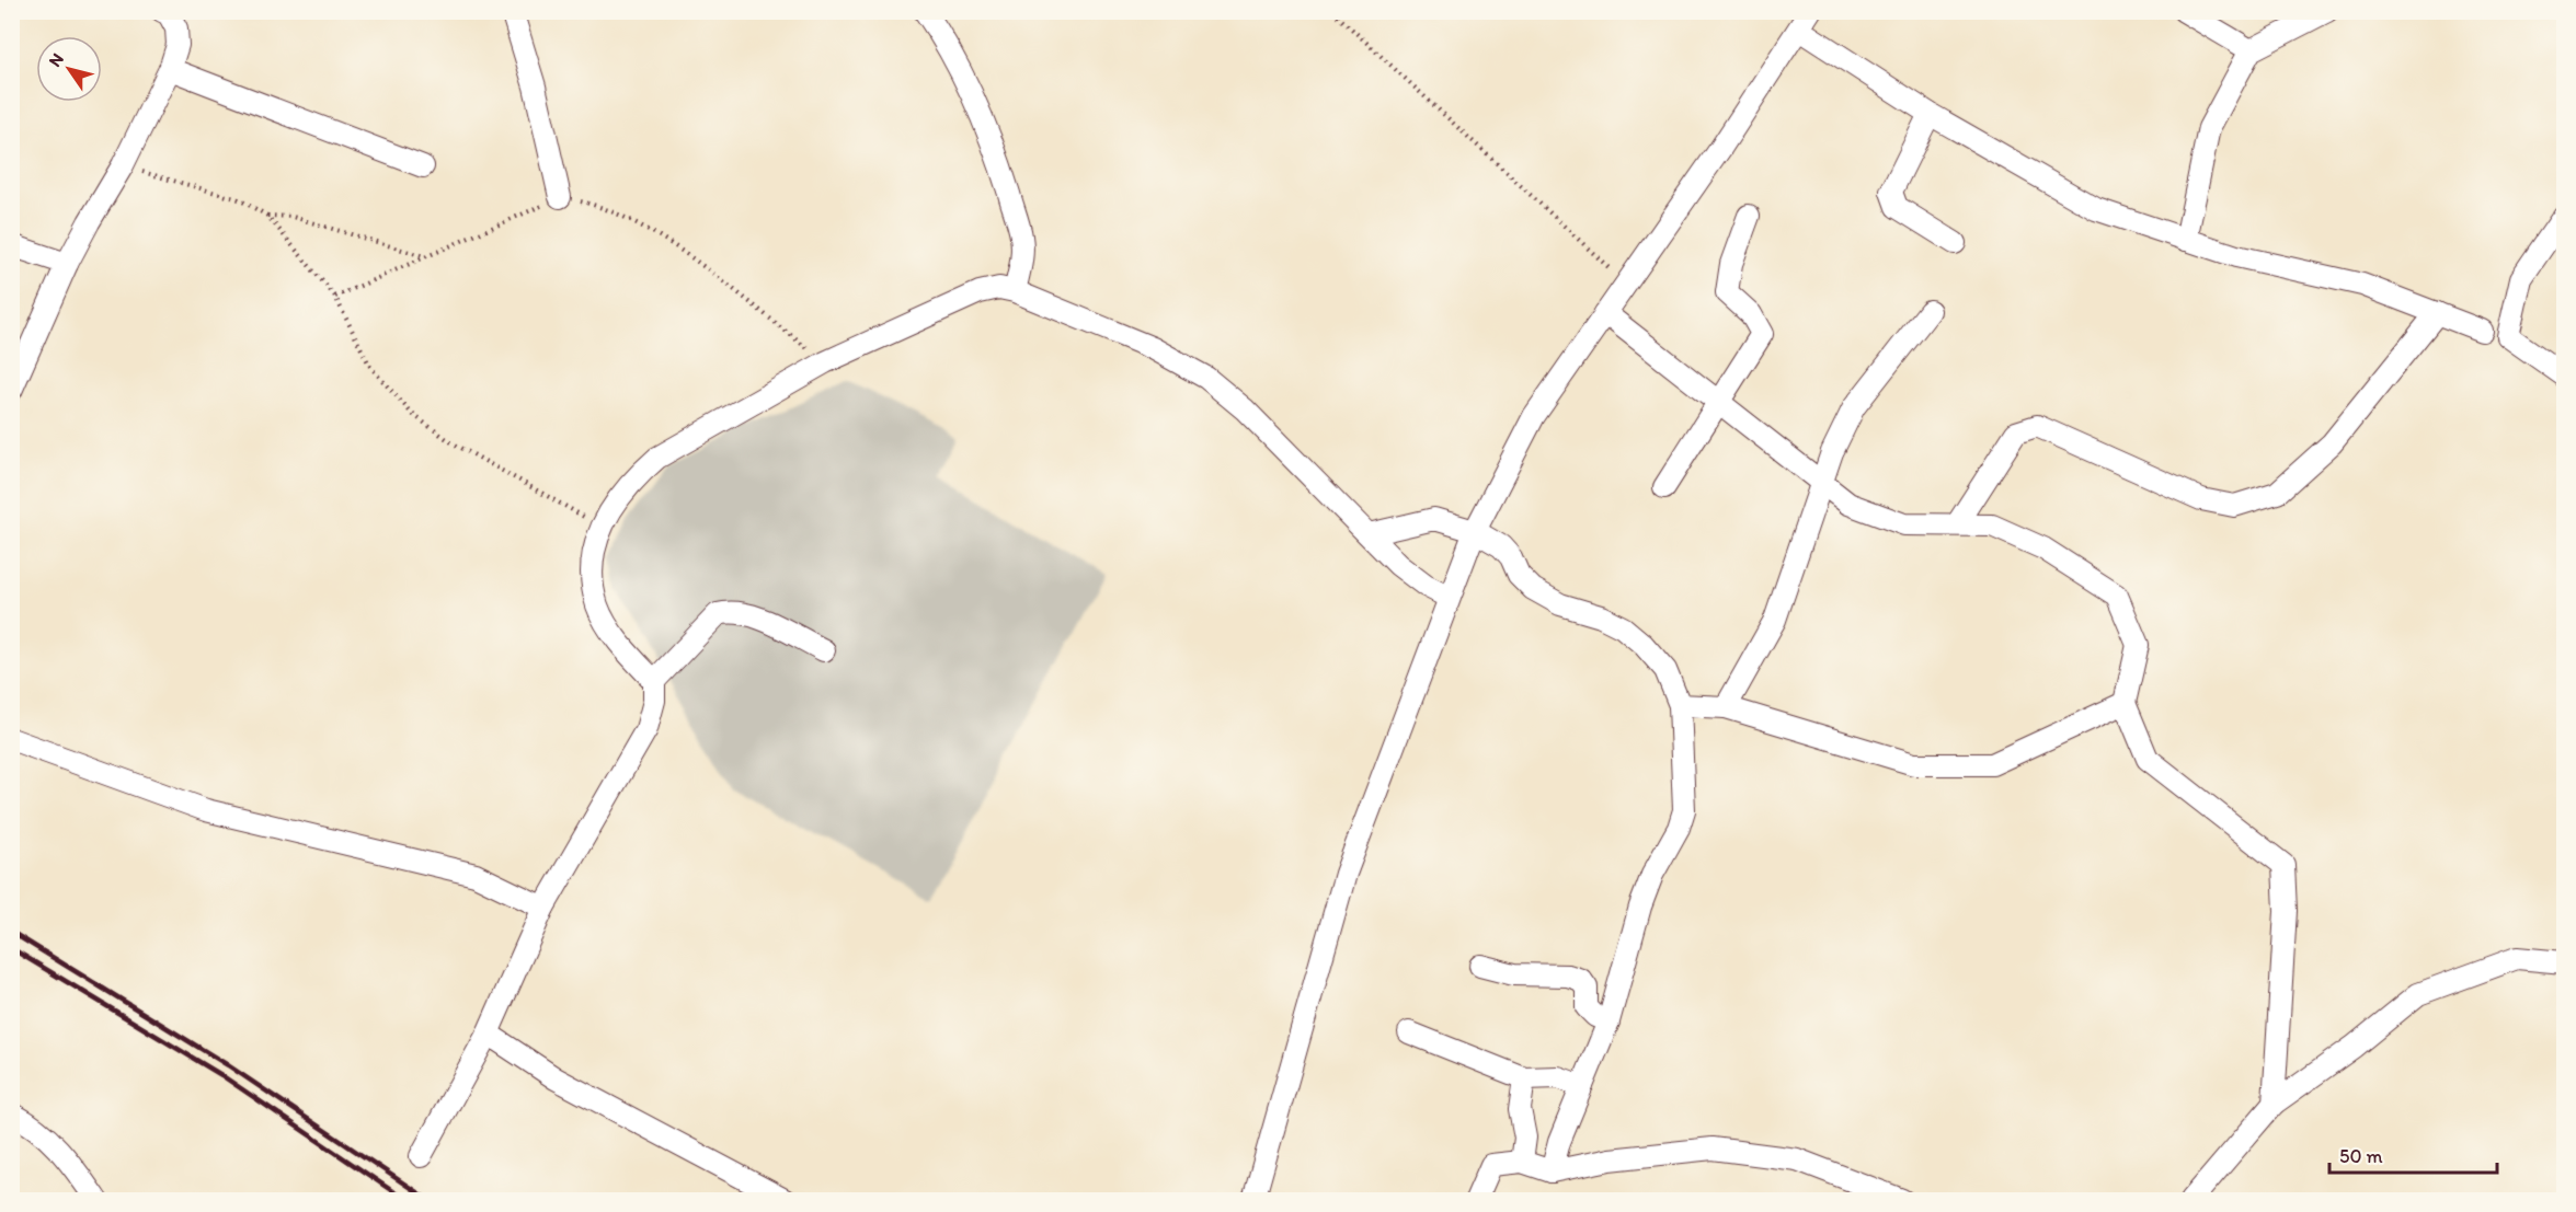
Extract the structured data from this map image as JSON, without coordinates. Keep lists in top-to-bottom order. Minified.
{"scale_bar":"50 m","north":"top left"}
